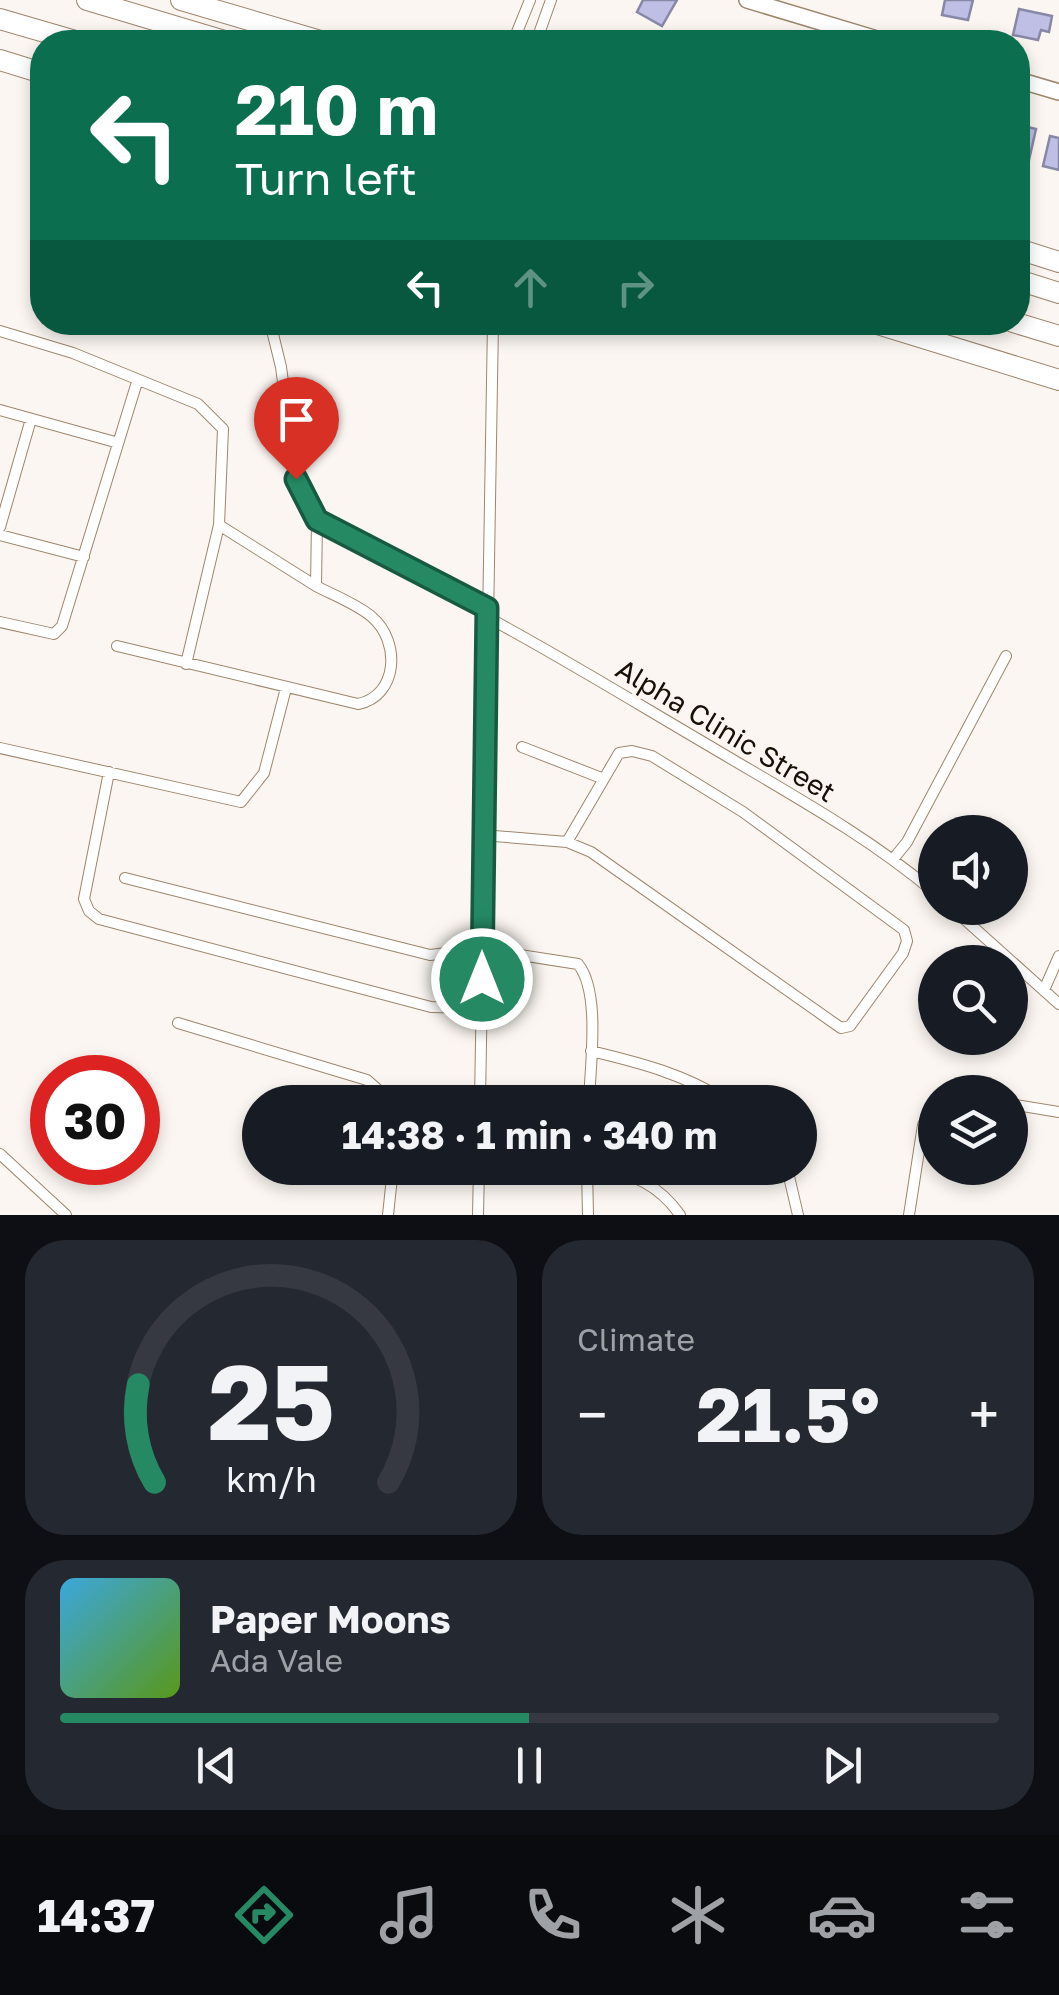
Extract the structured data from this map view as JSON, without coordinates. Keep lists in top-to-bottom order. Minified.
{"streets":{"street":["Alpha Clinic Street"]},"page":{"turn":["210 m","Turn left"],"limit":"30","trip":"14:38 · 1 min · 340 m","tile":"Climate","heat":["−","21.5°","+"],"song":["Paper Moons","Ada Vale"],"tabs":"14:37","gauge":["25","km/h"]}}
